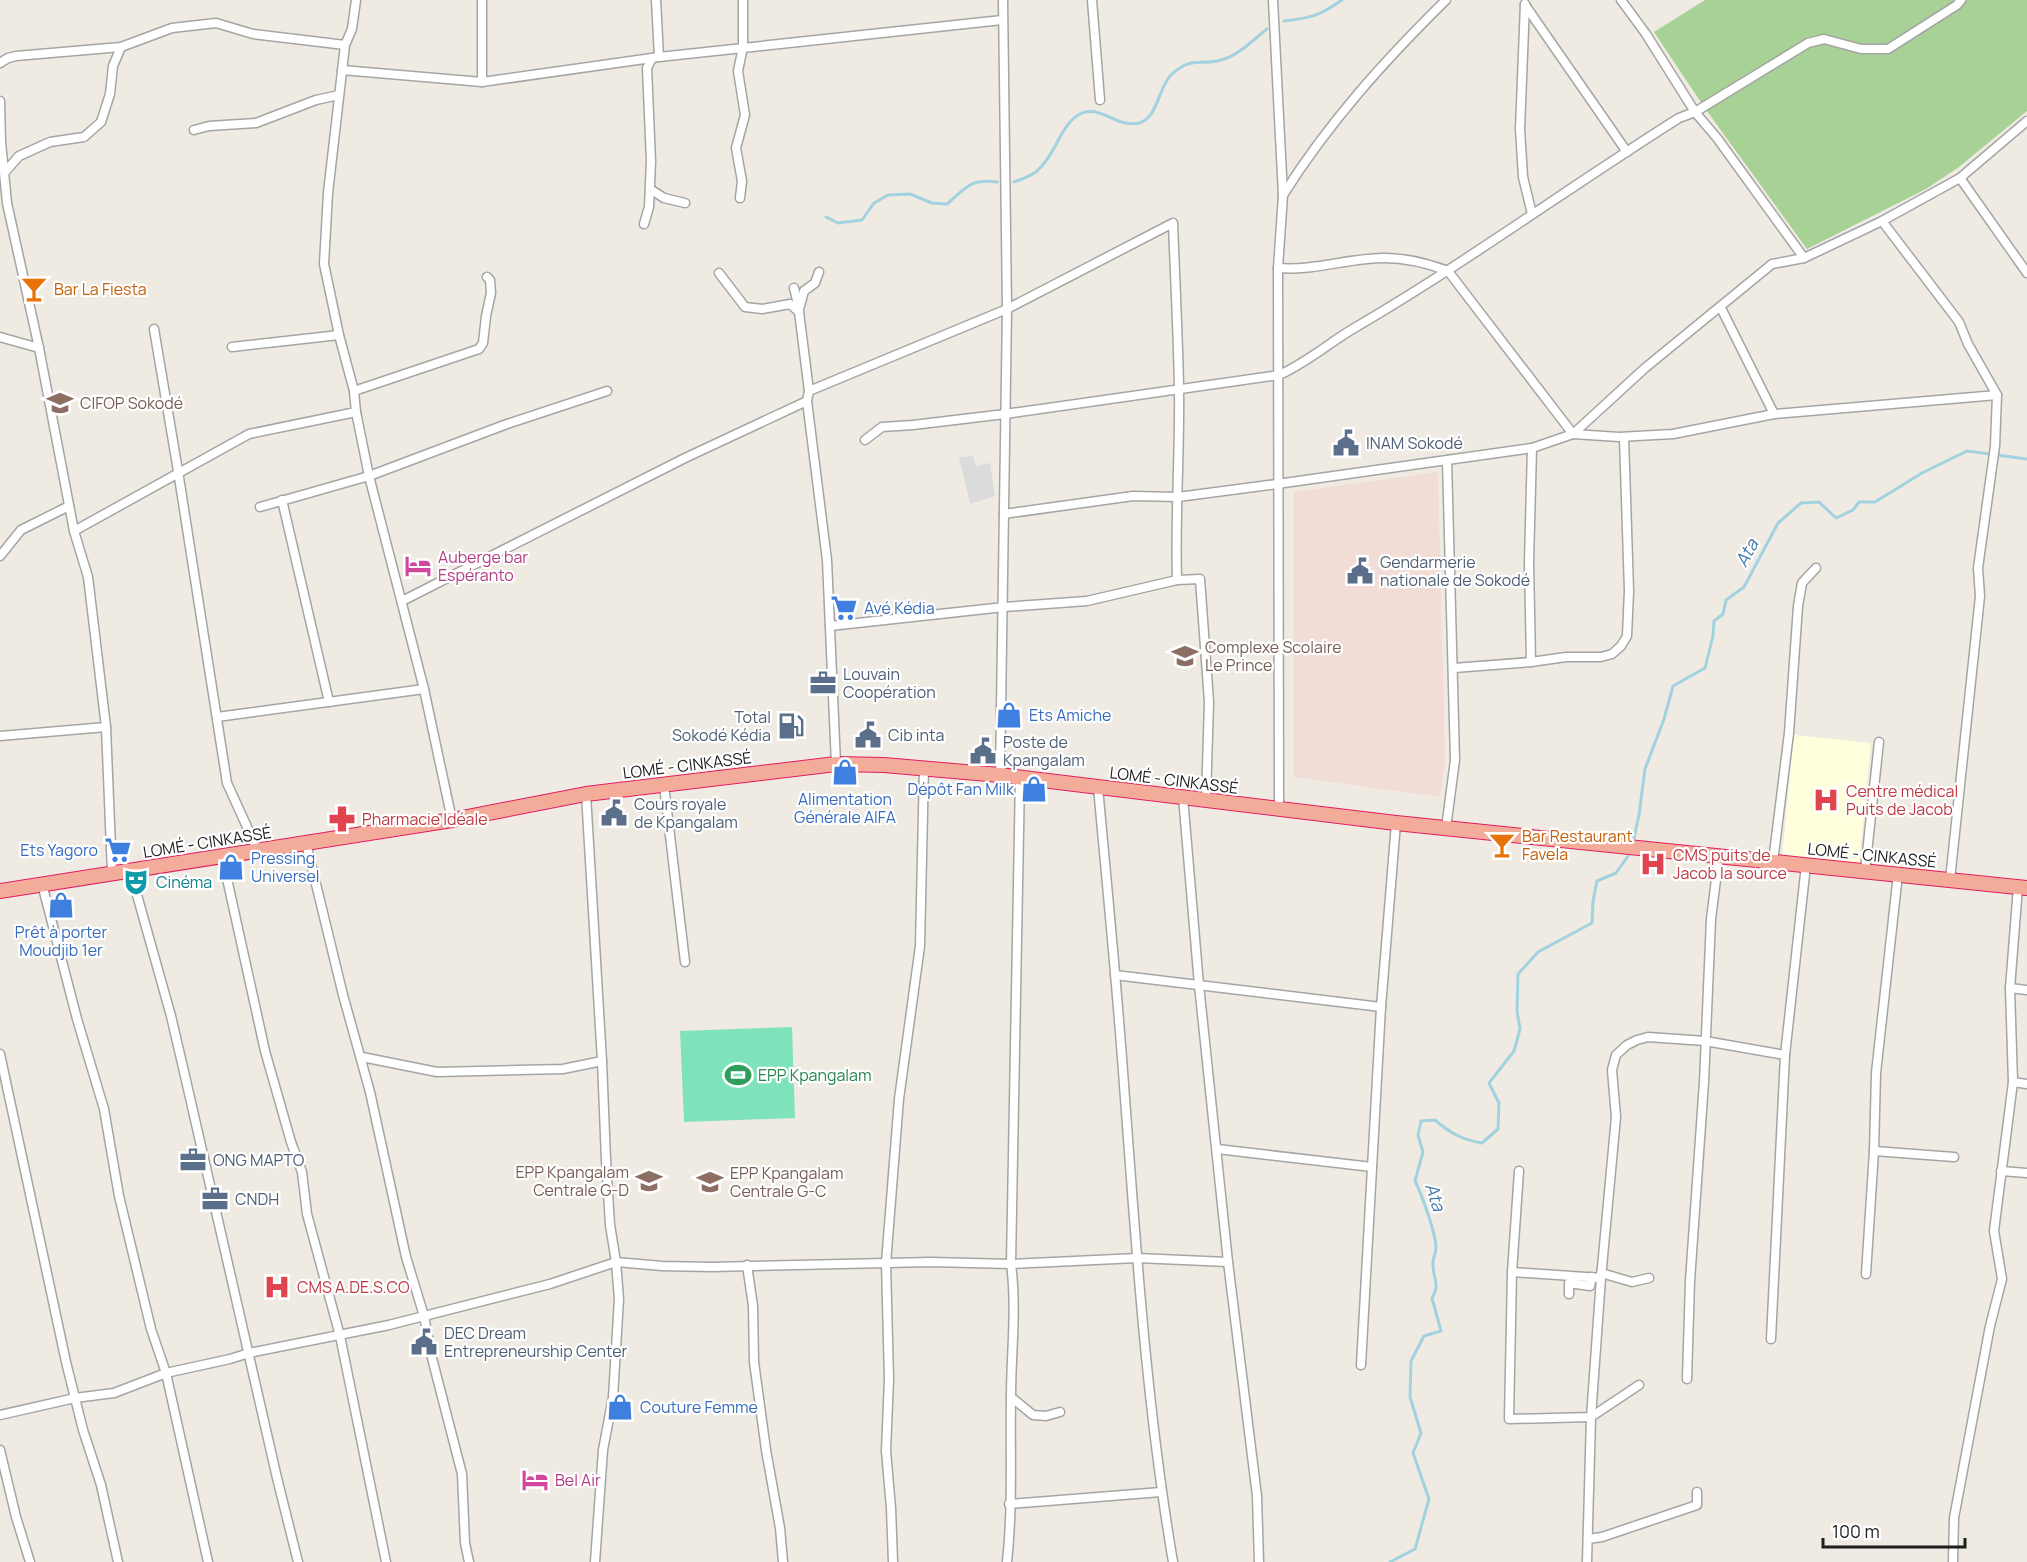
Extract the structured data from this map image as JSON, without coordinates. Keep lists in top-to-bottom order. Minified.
{"streets":{"highway":["LOMÉ - CINKASSÉ"]},"water":["Ata"],"places":{"bar":["Bar La Fiesta","Bar Restaurant Favela"],"school or university":["CIFOP Sokodé","Complexe Scolaire Le Prince","EPP Kpangalam Centrale G-D","EPP Kpangalam Centrale G-C"],"public building":["INAM Sokodé","Gendarmerie nationale de Sokodé","Cib inta","Poste de Kpangalam","Cours royale de Kpangalam","DEC Dream Entrepreneurship Center"],"hotel":["Auberge bar Espéranto","Bel Air"],"supermarket":["Avé Kédia","Ets Yagoro"],"office":["Louvain Coopération","ONG MAPTO","CNDH"],"shop":["Ets Amiche","Alimentation Générale AIFA","Dépôt Fan Milk","Pressing Universel","Prêt à porter Moudjib 1er","Couture Femme"],"fuel station":["Total Sokodé Kédia"],"hospital":["Centre médical Puits de Jacob","CMS puits de Jacob la source","CMS A.DE.S.CO"],"pharmacy":["Pharmacie Idéale"],"theatre":["Cinéma"],"sports":["EPP Kpangalam"]},"scale_bar":"100 m"}
